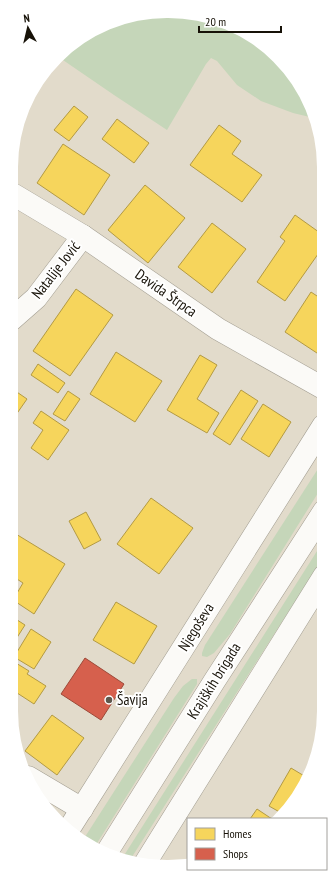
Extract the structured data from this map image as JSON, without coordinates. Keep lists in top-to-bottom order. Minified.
{"streets":{"street":["Natalije Jović","Davida Štrpca","Njegoševa","Krajiških brigada"]},"crossings":[["Natalije Jović","Davida Štrpca"]],"places":["Šavija"],"legend":["Homes","Shops"],"scale_bar":"20 m","north":"top"}
